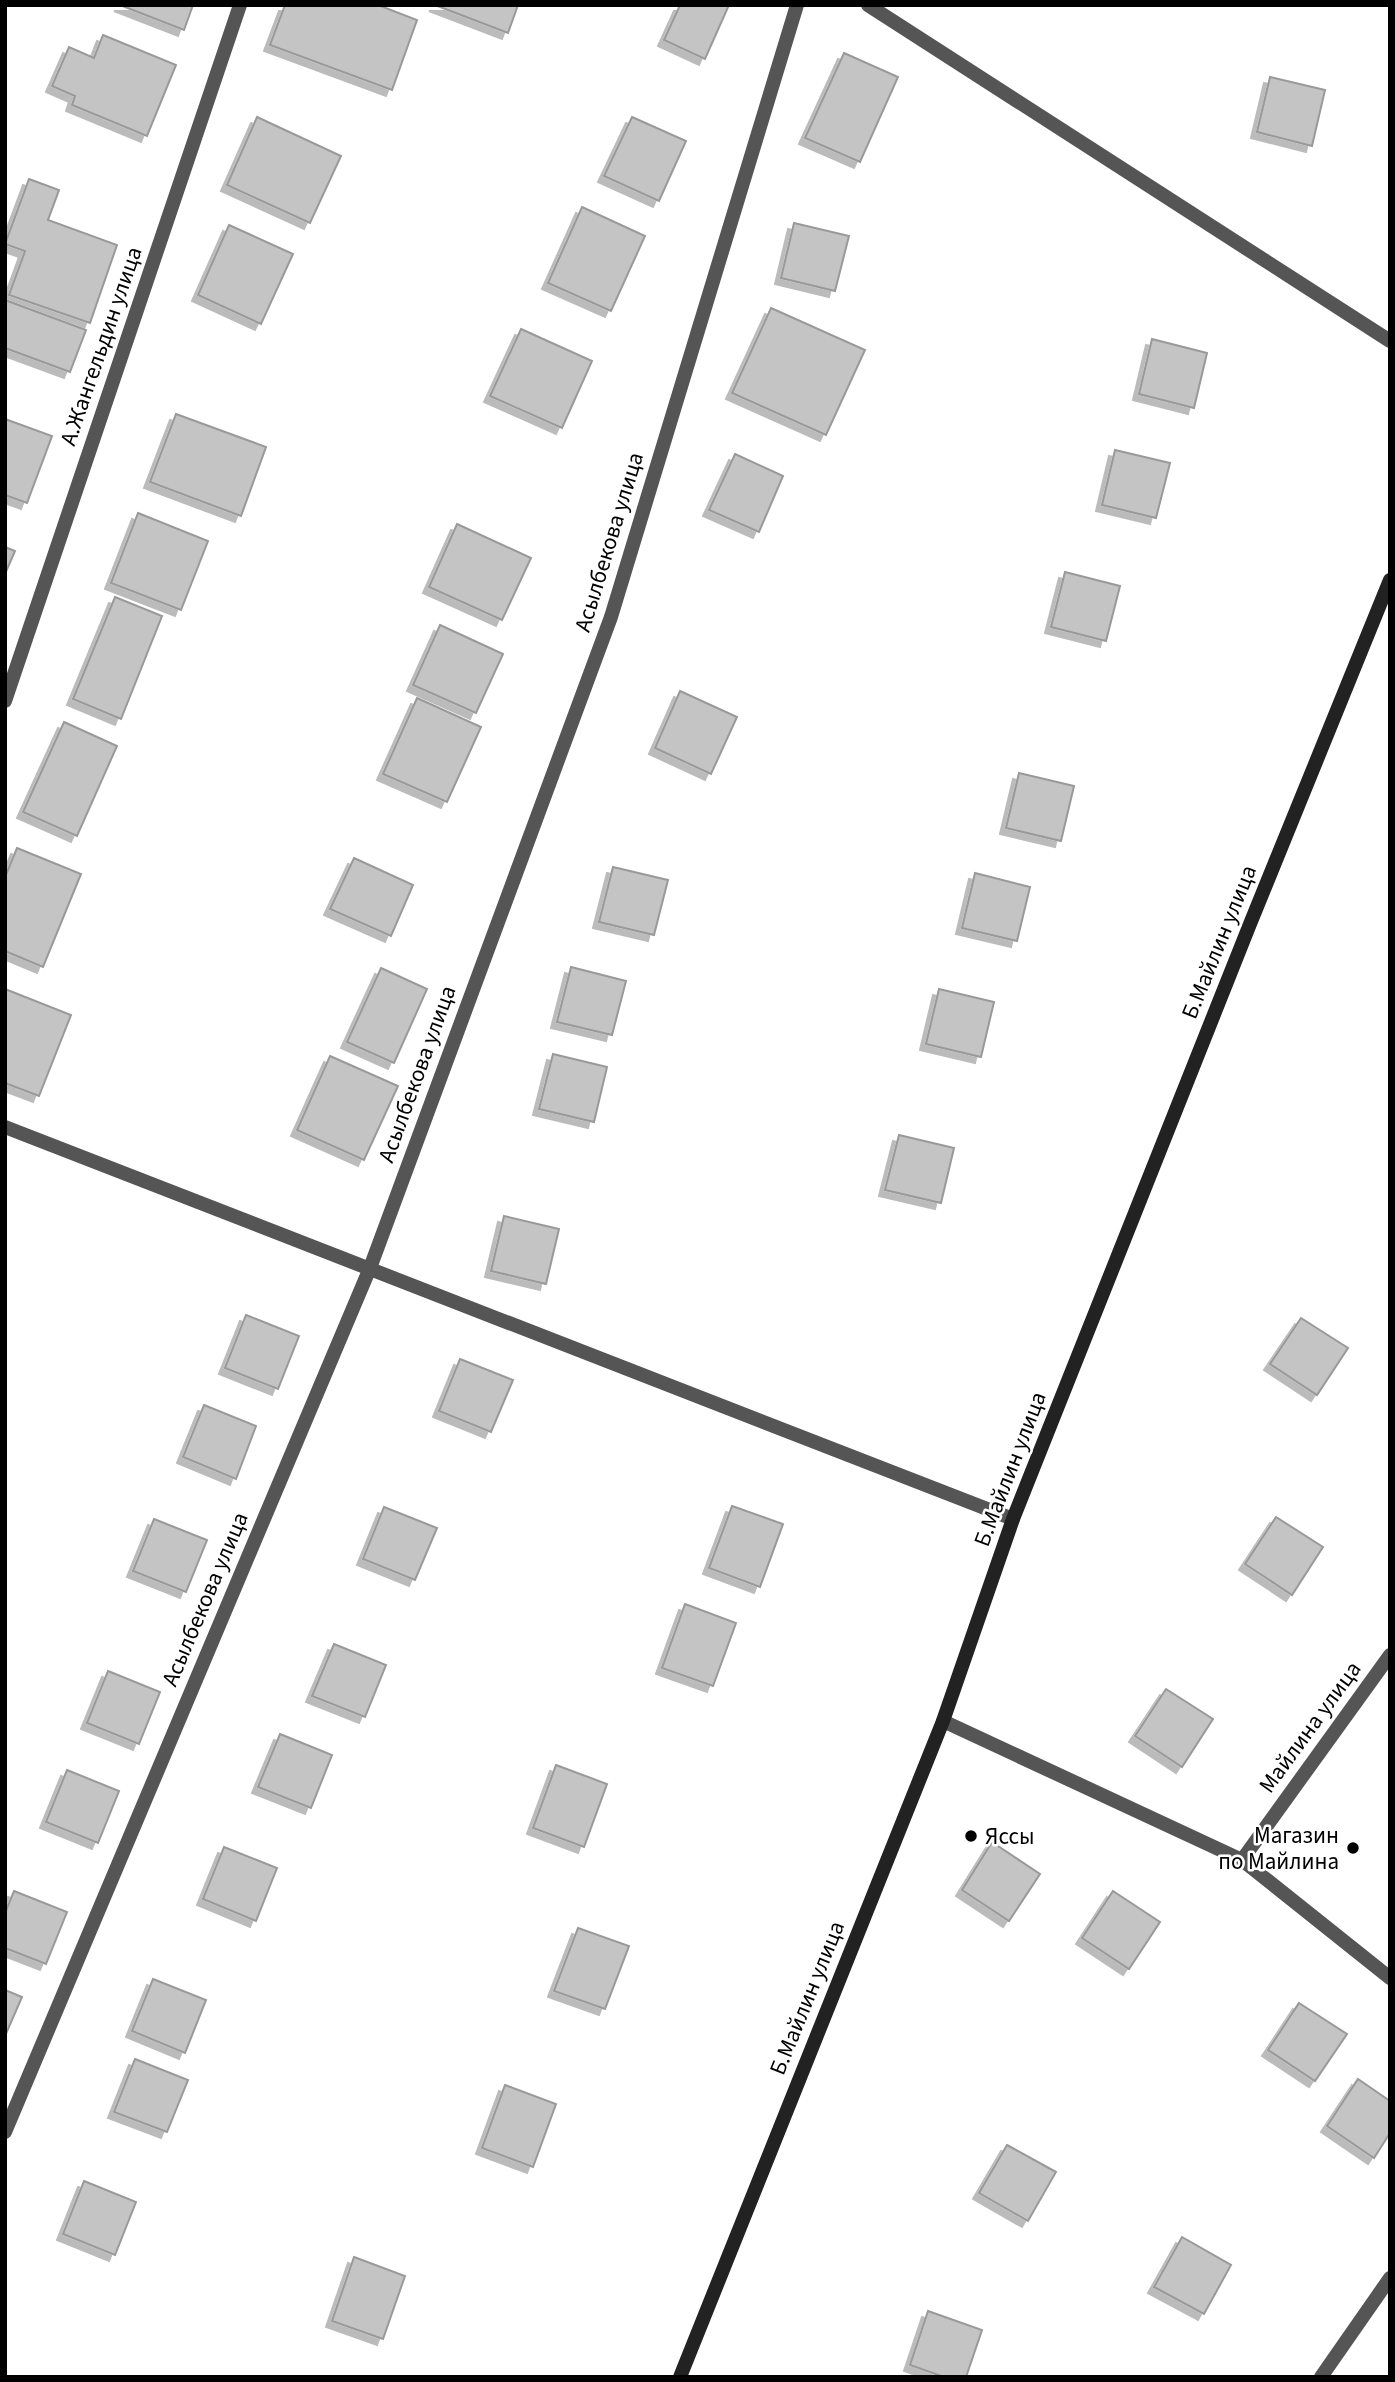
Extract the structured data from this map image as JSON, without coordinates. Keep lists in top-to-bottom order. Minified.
{"streets":{"street":["А.Жангельдин улица","Асылбекова улица","Б.Майлин улица","Майлина улица"]},"places":["Яссы","Магазин по Майлина"]}
